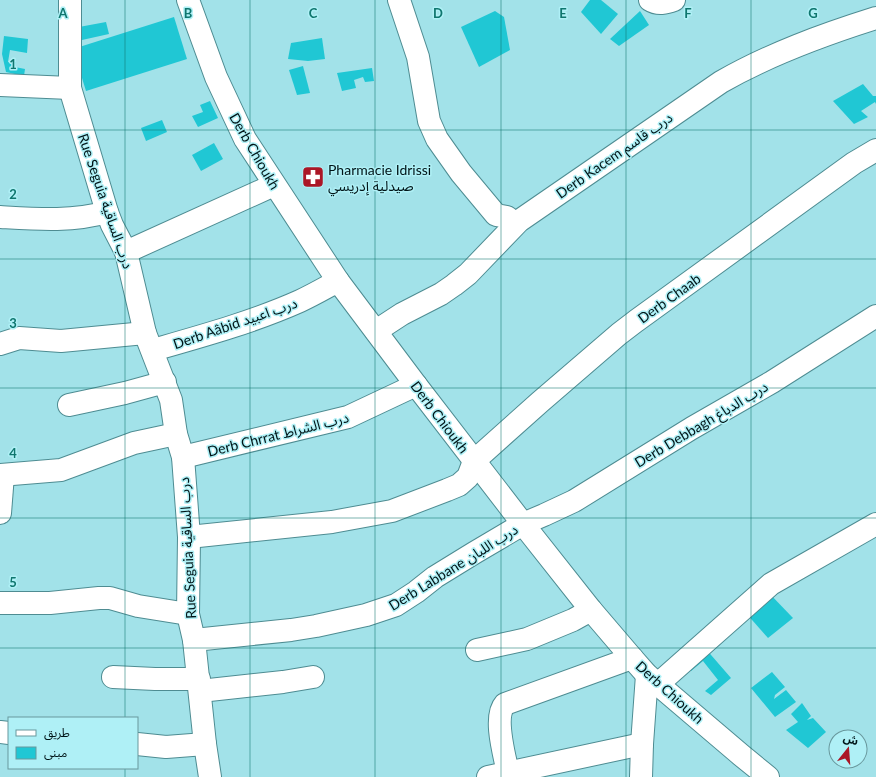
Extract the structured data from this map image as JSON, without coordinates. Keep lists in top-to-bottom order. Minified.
{"streets":{"street":["Derb Chioukh","Derb Kacem درب قاسم","Rue Seguia درب الساقية","Derb Chaab","Derb Aâbid درب اعبيد","Derb Debbagh درب الدباغ","Derb Chrrat درب الشراط","Derb Labbane درب اللبان"]},"crossings":[["Derb Chioukh","Derb Kacem درب قاسم"],["Derb Chioukh","Derb Chaab"],["Derb Chioukh","Derb Aâbid درب اعبيد"],["Derb Chioukh","Derb Debbagh درب الدباغ"],["Derb Chioukh","Derb Chrrat درب الشراط"],["Derb Chioukh","Derb Labbane درب اللبان"],["Rue Seguia درب الساقية","Derb Aâbid درب اعبيد"],["Rue Seguia درب الساقية","Derb Chrrat درب الشراط"],["Rue Seguia درب الساقية","Derb Labbane درب اللبان"],["Derb Debbagh درب الدباغ","Derb Labbane درب اللبان"]],"places":{"pharmacy":["Pharmacie Idrissi صيدلية إدريسي"]},"legend":["طريق","مبنى"],"north":"top","grid":{"columns":["A","B","C","D","E","F","G"],"rows":["1","2","3","4","5"]}}
